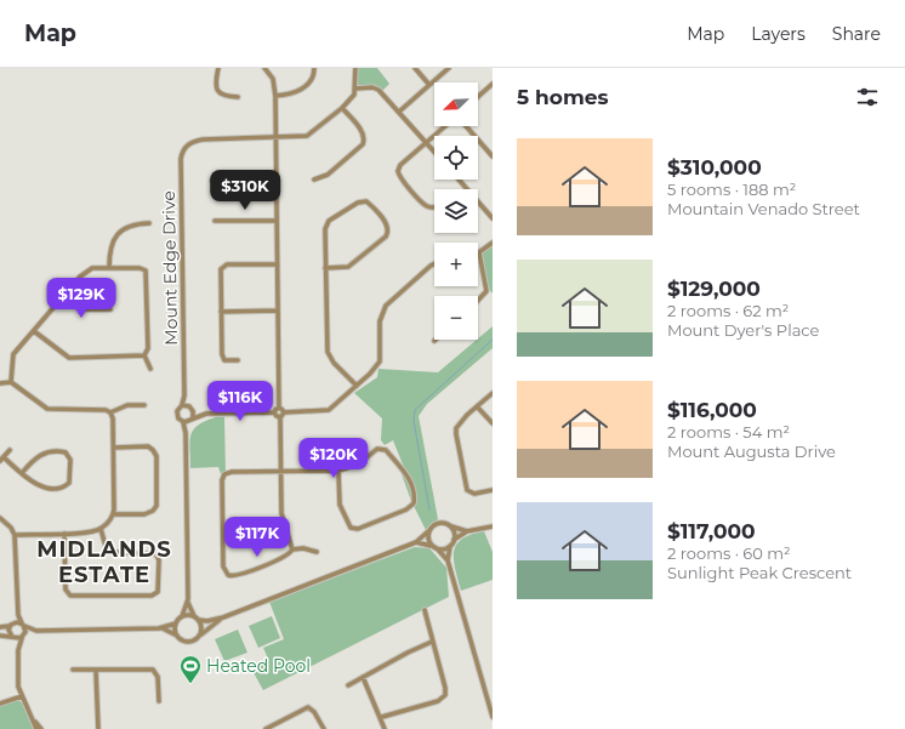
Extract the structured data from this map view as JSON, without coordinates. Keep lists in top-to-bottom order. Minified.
{"streets":{"street":["Mount Edge Drive"]},"districts":["MIDLANDS ESTATE"],"places":{"sports":["Heated Pool"]},"north":"bottom left","page":{"header":"Map","nav":["Map","Layers","Share"],"heading":"5 homes","map_buttons":["+","−"],"list":[{"name":"$310,000","note":"5 rooms · 188 m² · Mountain Venado Street"},{"name":"$129,000","note":"2 rooms · 62 m² · Mount Dyer's Place"},{"name":"$116,000","note":"2 rooms · 54 m² · Mount Augusta Drive"},{"name":"$117,000","note":"2 rooms · 60 m² · Sunlight Peak Crescent"}],"price":["$310K","$129K","$116K","$120K","$117K"]}}
